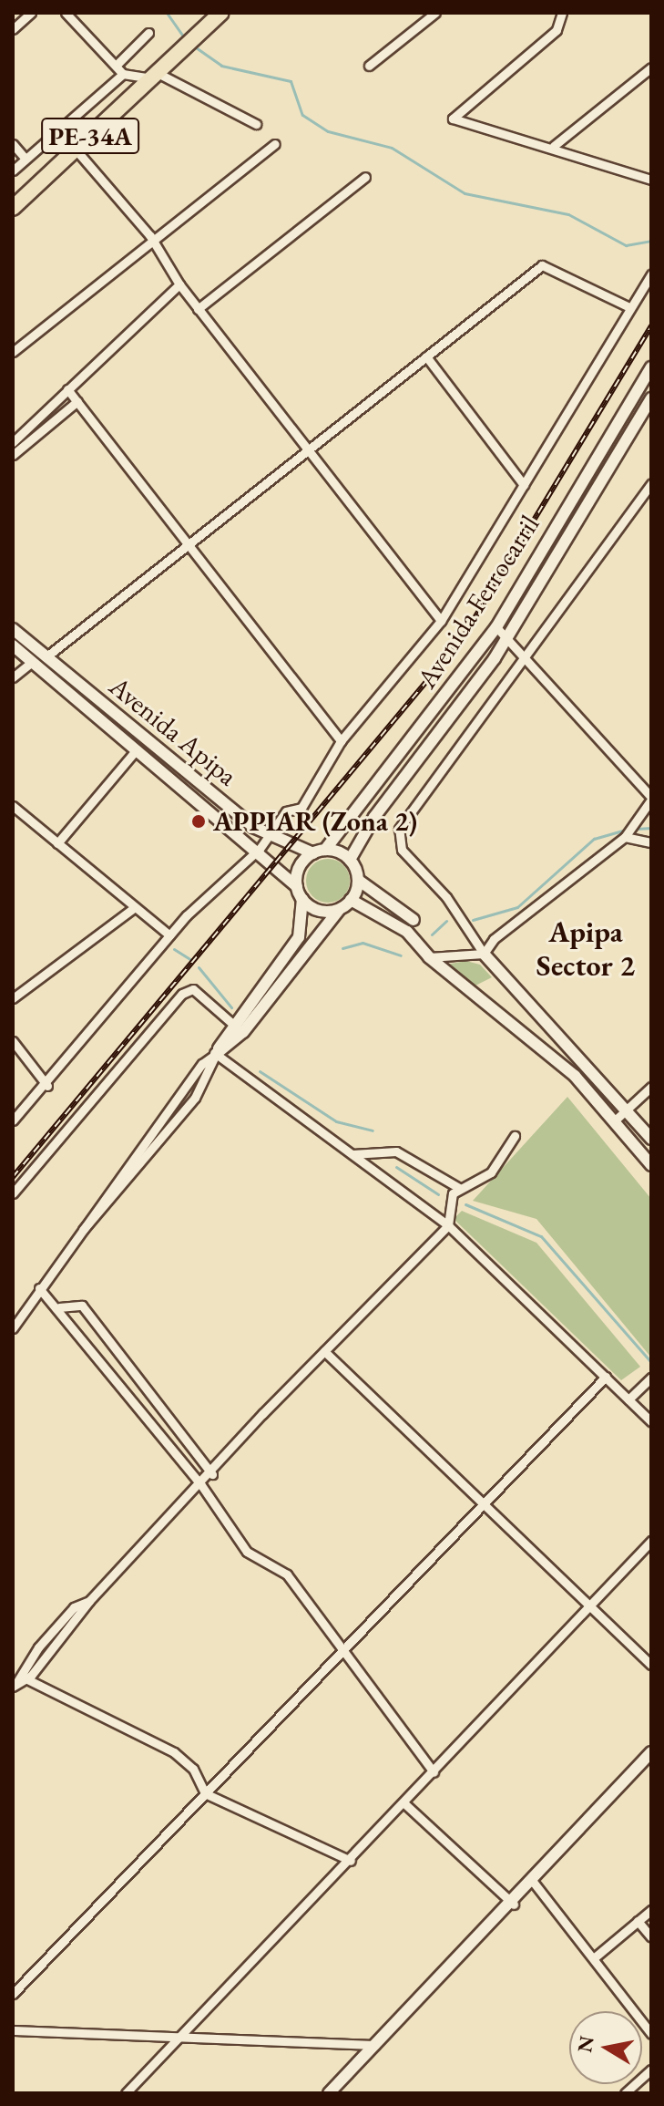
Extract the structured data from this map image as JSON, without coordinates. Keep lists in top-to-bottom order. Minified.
{"streets":{"highway":["PE-34A"],"main road":["Avenida Ferrocarril","Avenida Apipa"]},"crossings":[["Avenida Ferrocarril","Avenida Apipa"]],"districts":["Apipa Sector 2"],"places":["APPIAR (Zona 2)"],"north":"left"}
